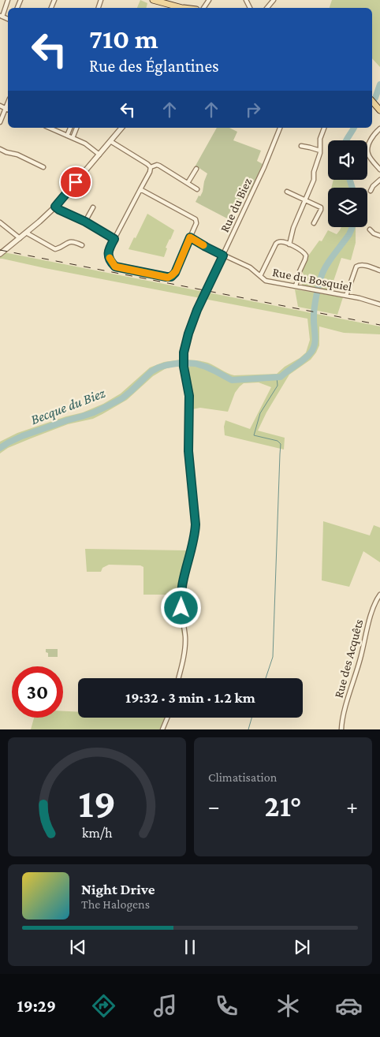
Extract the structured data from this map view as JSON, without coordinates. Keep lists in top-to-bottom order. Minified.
{"streets":{"street":["Rue du Biez","Rue du Bosquiel","Rue des Acquêts"]},"crossings":[["Rue du Biez","Rue du Bosquiel"]],"water":["Becque du Biez"],"page":{"turn":["710 m","Rue des Églantines"],"limit":"30","trip":"19:32 · 3 min · 1.2 km","tile":"Climatisation","heat":["−","21°","+"],"song":["Night Drive","The Halogens"],"tabs":"19:29","gauge":["19","km/h"]}}
